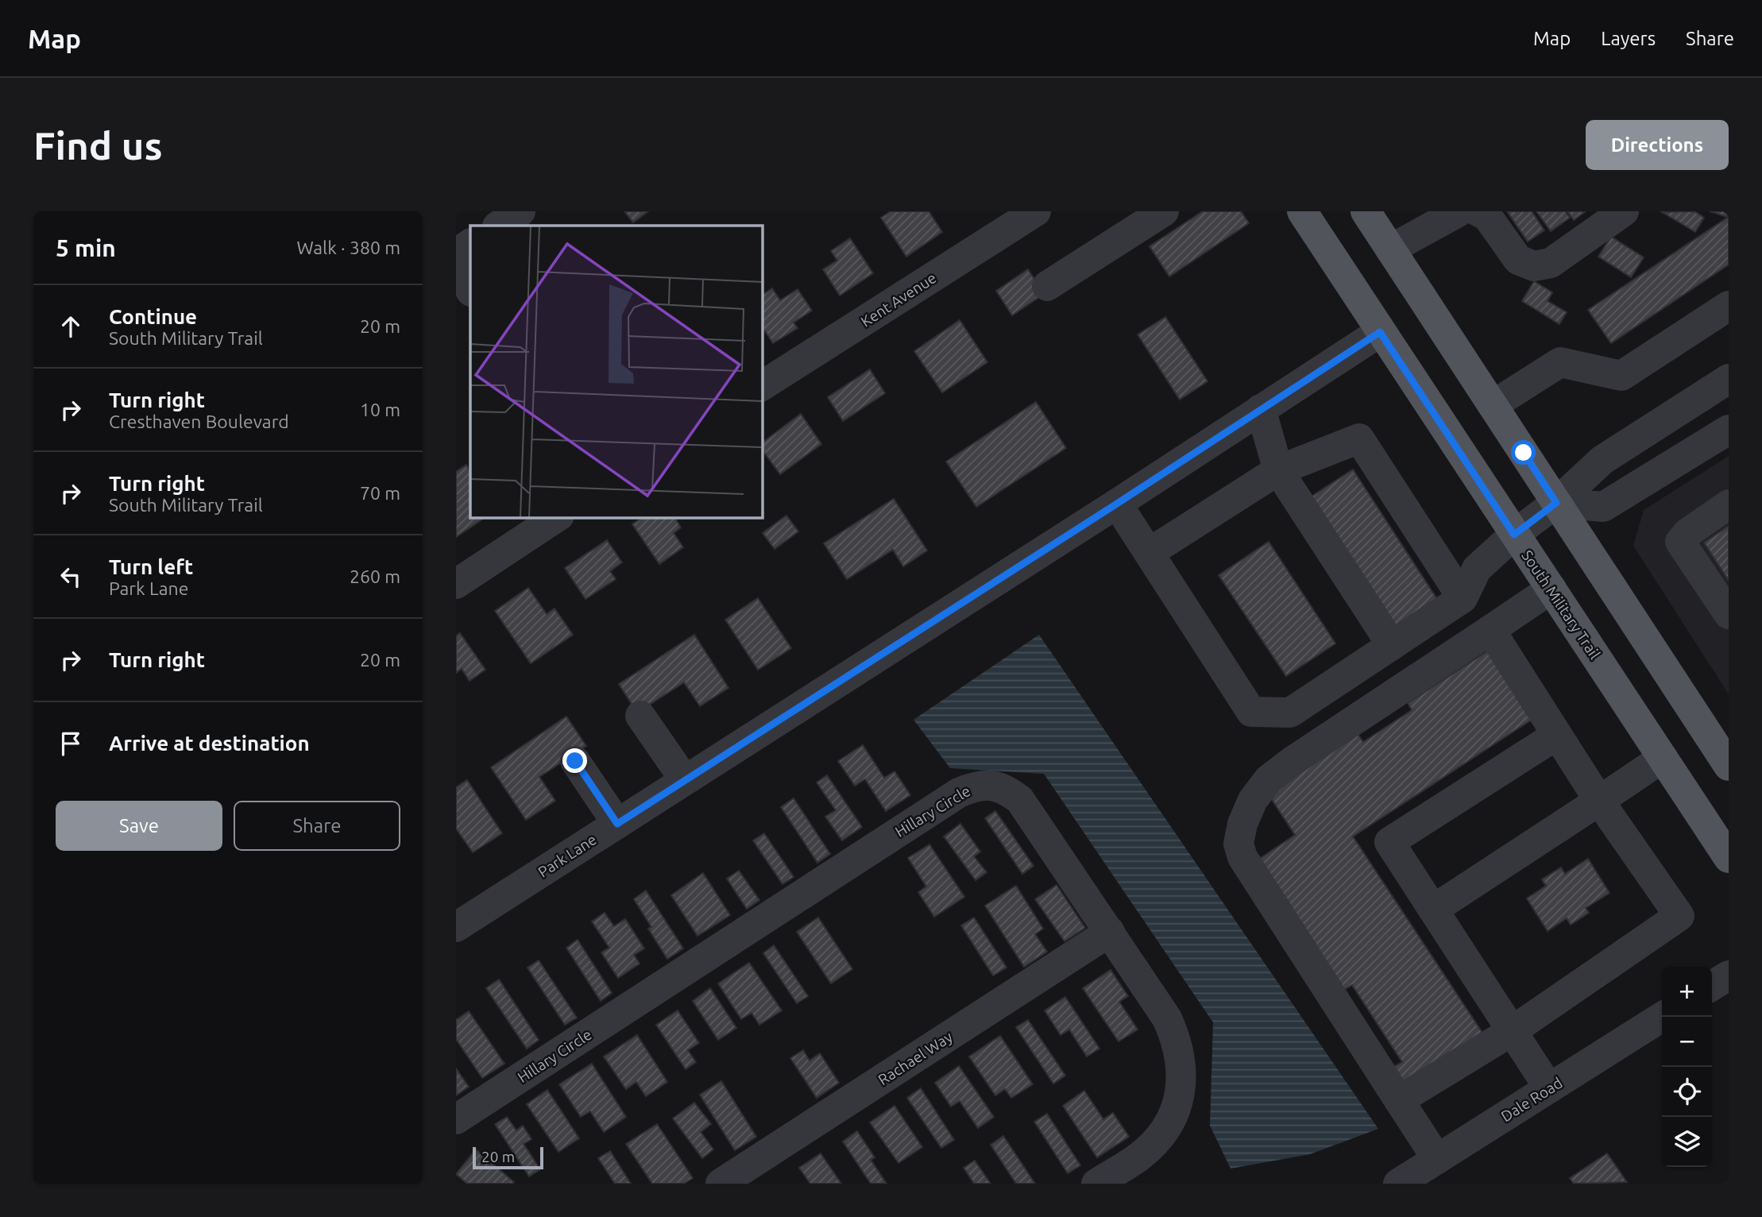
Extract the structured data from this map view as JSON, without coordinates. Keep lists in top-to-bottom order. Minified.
{"streets":{"main road":["South Military Trail"],"street":["Kent Avenue","Hillary Circle","Park Lane","Rachael Way","Dale Road"]},"crossings":[["South Military Trail","Park Lane"],["Hillary Circle","Rachael Way"]],"scale_bar":"20 m","page":{"header":"Map","nav":["Map","Layers","Share"],"buttons":["Directions",["Save","Share"]],"title":"Find us","heading":["5 min","Walk · 380 m"],"list":[["Continue","South Military Trail","20 m"],["Turn right","Cresthaven Boulevard","10 m"],["Turn right","South Military Trail","70 m"],["Turn left","Park Lane","260 m"],["Turn right","20 m"],"Arrive at destination"],"map_buttons":["+","−"],"scale":"20 m"}}
